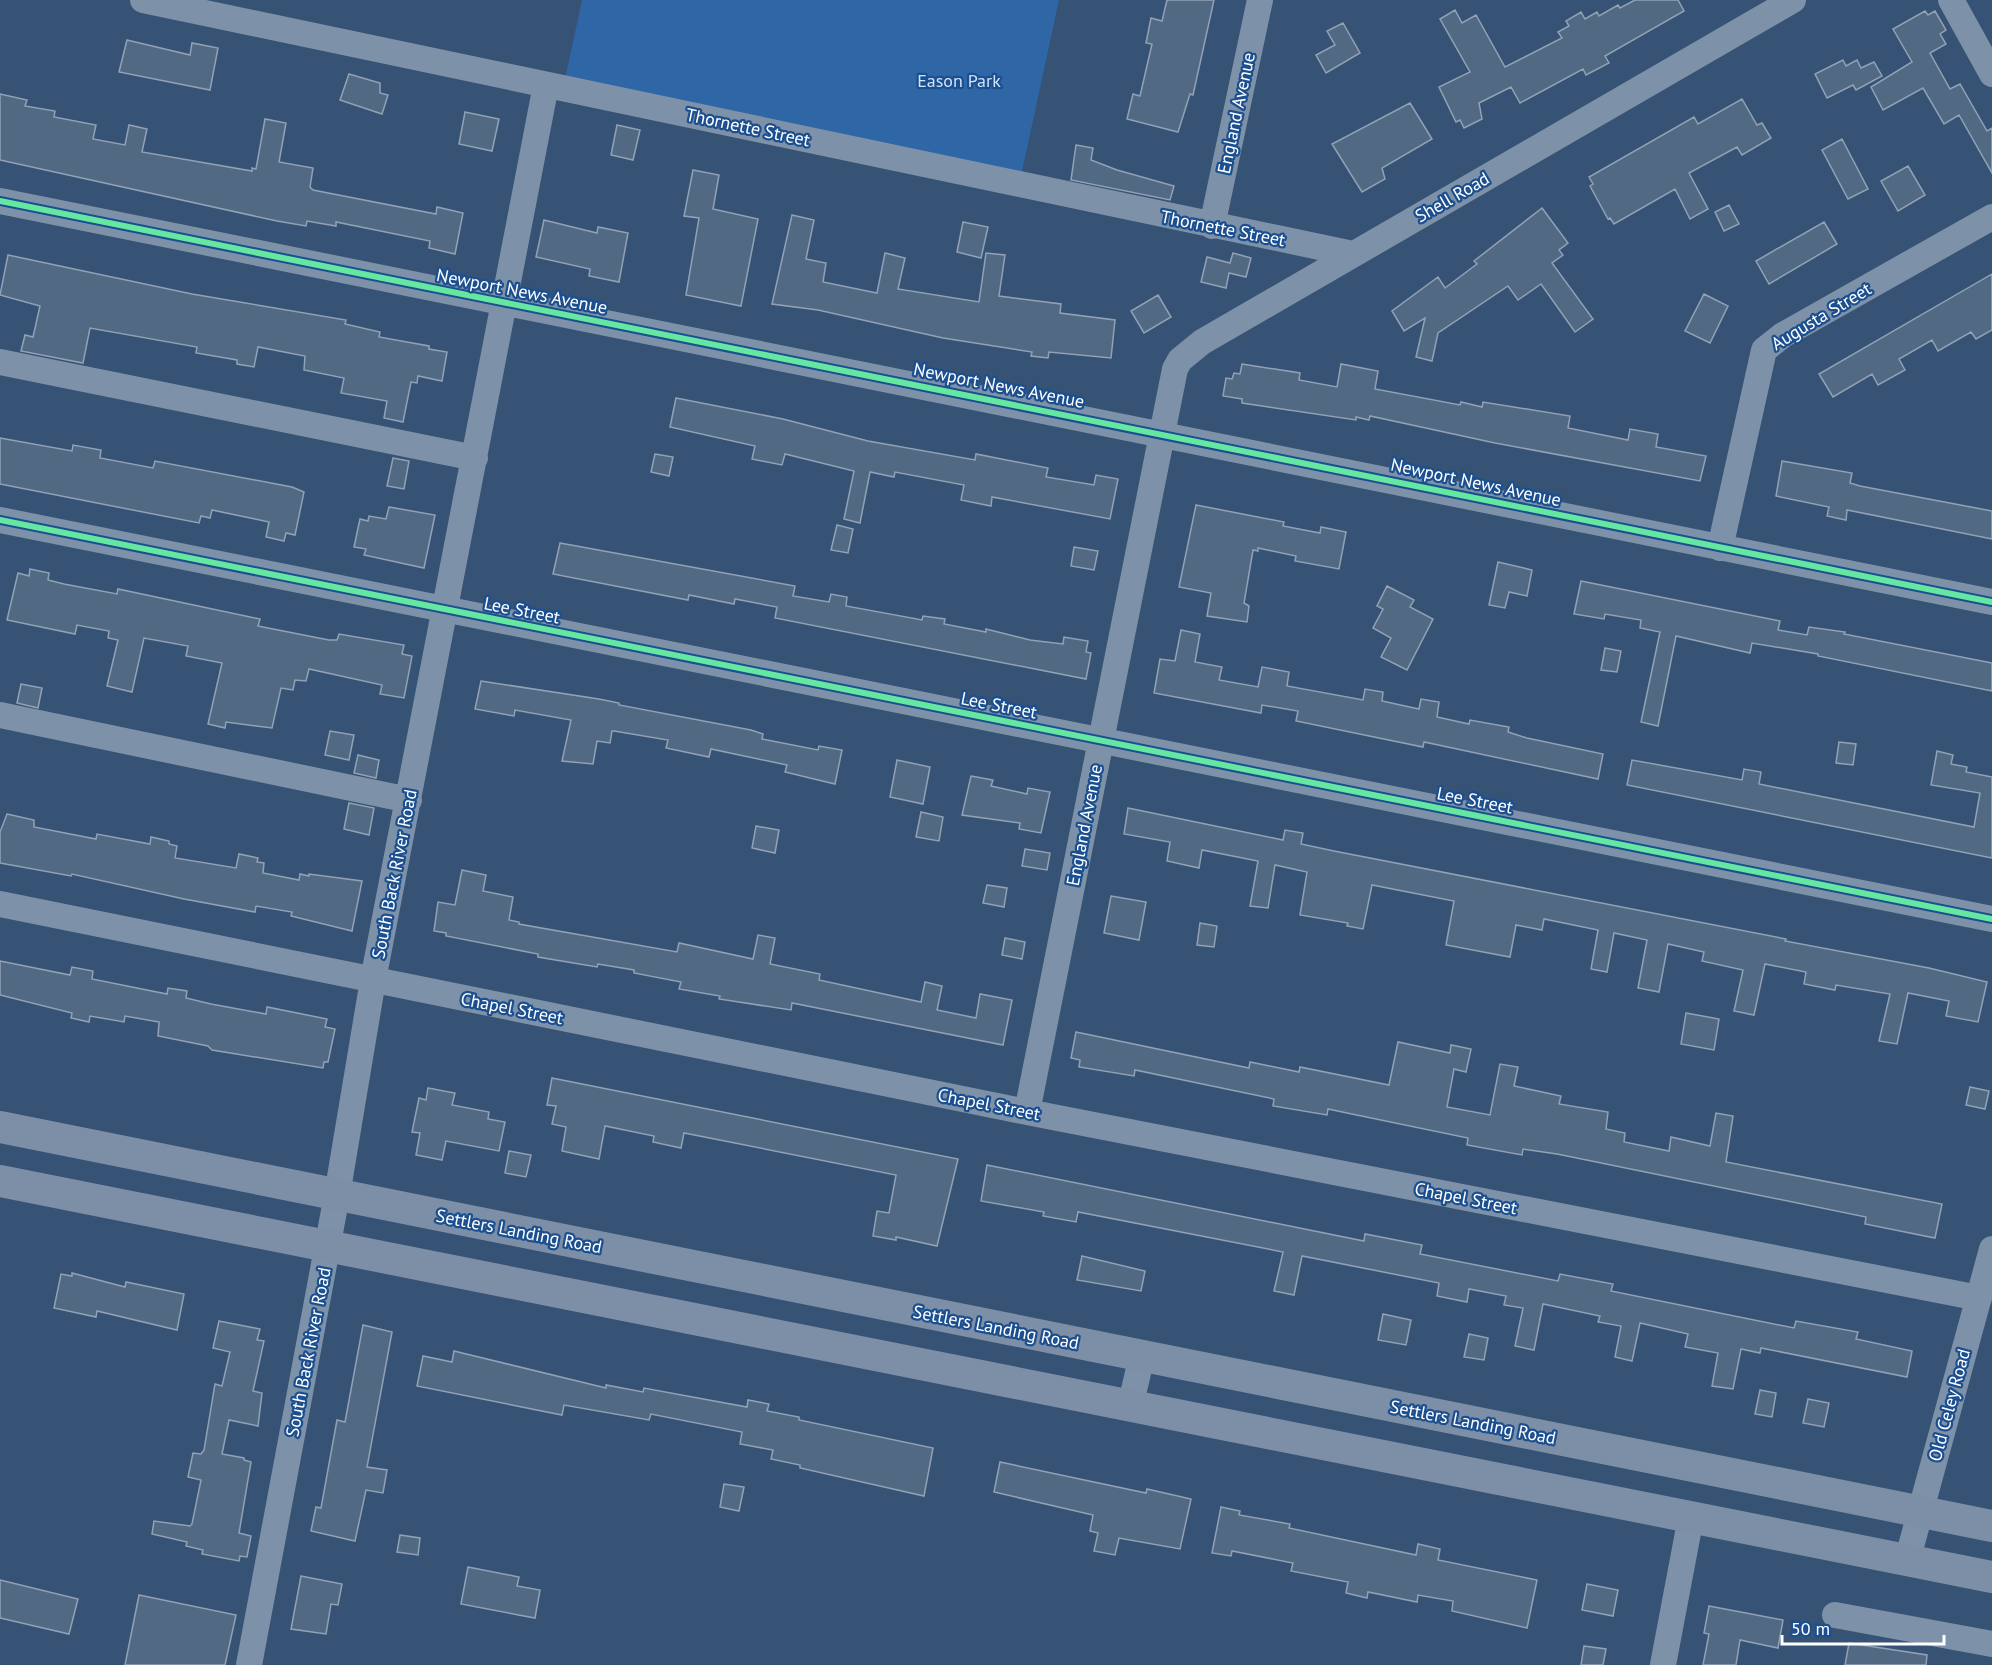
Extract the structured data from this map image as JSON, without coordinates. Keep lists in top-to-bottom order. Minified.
{"streets":{"main road":["Settlers Landing Road"],"street":["England Avenue","Thornette Street","Shell Road","Newport News Avenue","Augusta Street","Lee Street","South Back River Road","Chapel Street","Old Celey Road"]},"crossings":[["England Avenue","Thornette Street"],["England Avenue","Shell Road"],["England Avenue","Newport News Avenue"],["England Avenue","Lee Street"],["England Avenue","Chapel Street"],["Thornette Street","Shell Road"],["Thornette Street","South Back River Road"],["Shell Road","Newport News Avenue"],["Newport News Avenue","Augusta Street"],["Newport News Avenue","South Back River Road"],["Lee Street","South Back River Road"],["South Back River Road","Chapel Street"],["South Back River Road","Settlers Landing Road"],["Chapel Street","Old Celey Road"],["Settlers Landing Road","Old Celey Road"]],"parks":["Eason Park"],"scale_bar":"50 m"}
